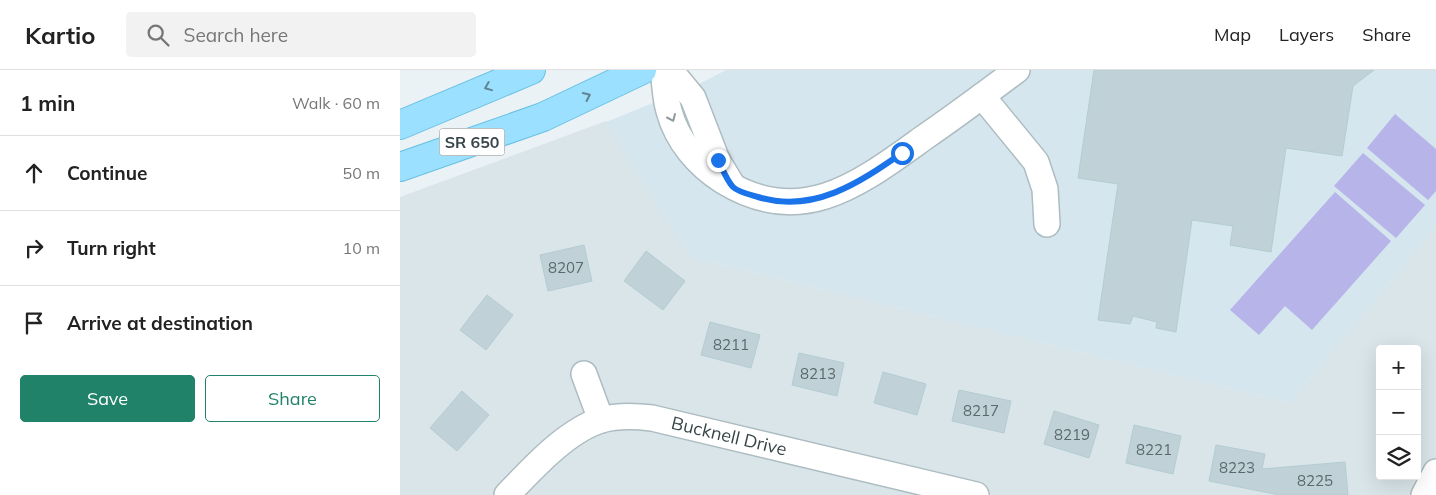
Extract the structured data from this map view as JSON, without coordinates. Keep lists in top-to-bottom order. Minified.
{"streets":{"main road":["SR 650"],"street":["Bucknell Drive"]},"house_numbers":["8207","8211","8213","8217","8219","8221","8223","8225"],"page":{"header":"Kartio","search":"Search here","nav":["Map","Layers","Share"],"heading":["1 min","Walk · 60 m"],"list":[["Continue","50 m"],["Turn right","10 m"],"Arrive at destination"],"map_buttons":["+","−"],"buttons":["Save","Share"]}}
